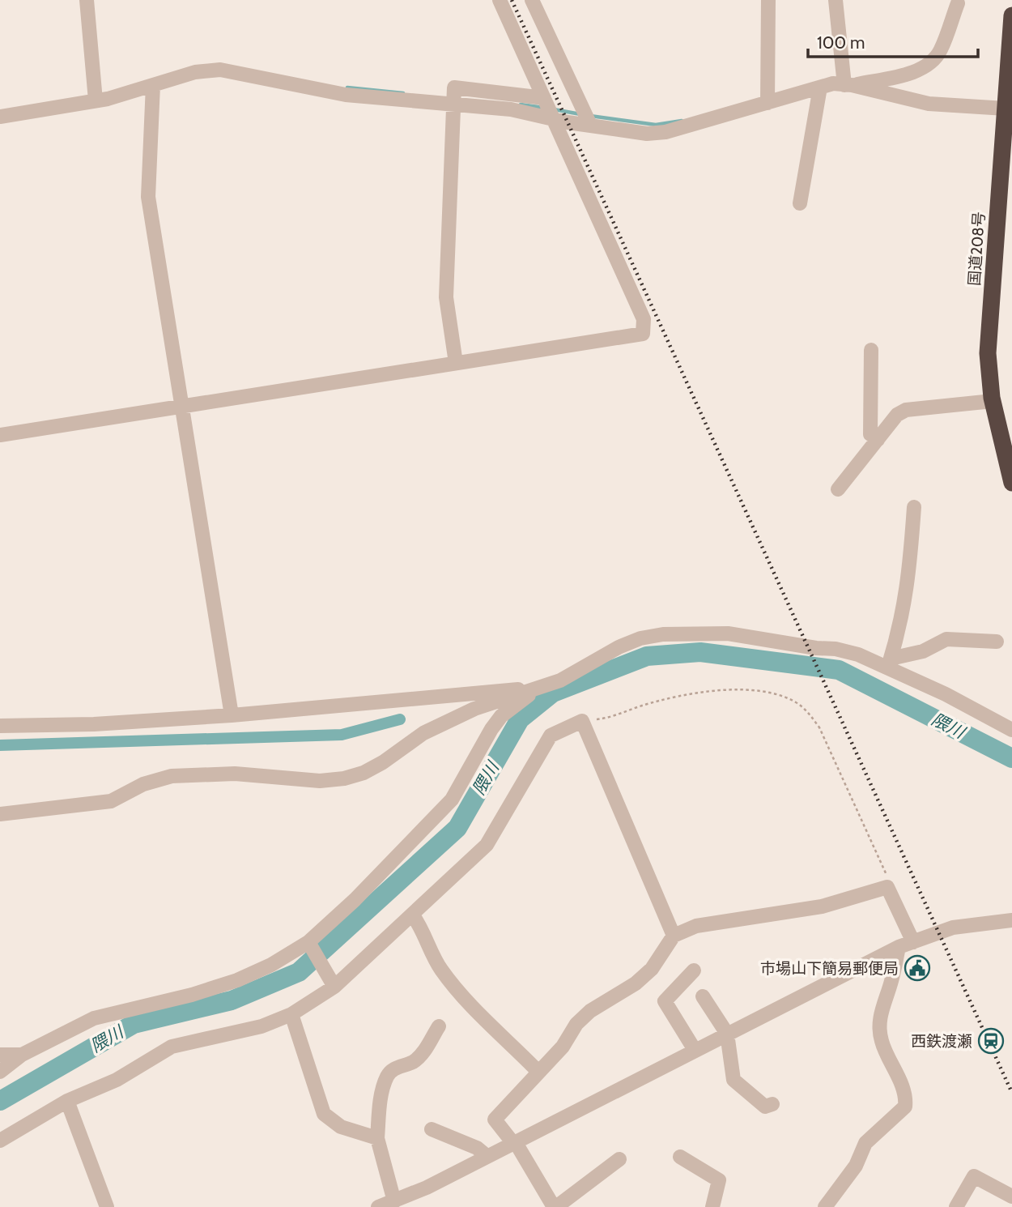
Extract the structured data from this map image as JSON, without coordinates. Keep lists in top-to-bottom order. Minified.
{"streets":{"highway":["国道208号"]},"water":["隈川"],"places":{"public building":["市場山下簡易郵便局"],"station":["西鉄渡瀬"]},"scale_bar":"100 m"}
